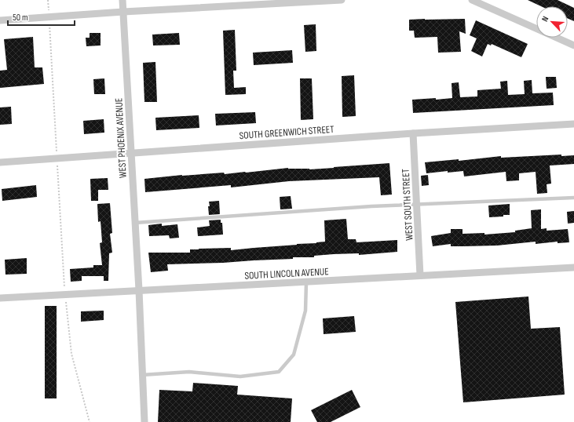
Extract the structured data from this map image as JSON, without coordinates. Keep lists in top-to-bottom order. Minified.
{"streets":{"street":["SOUTH GREENWICH STREET","WEST PHOENIX AVENUE","WEST SOUTH STREET","SOUTH LINCOLN AVENUE"]},"crossings":[["SOUTH GREENWICH STREET","WEST PHOENIX AVENUE"],["SOUTH GREENWICH STREET","WEST SOUTH STREET"],["WEST PHOENIX AVENUE","SOUTH LINCOLN AVENUE"],["WEST SOUTH STREET","SOUTH LINCOLN AVENUE"]],"scale_bar":"50 m","north":"top left"}
